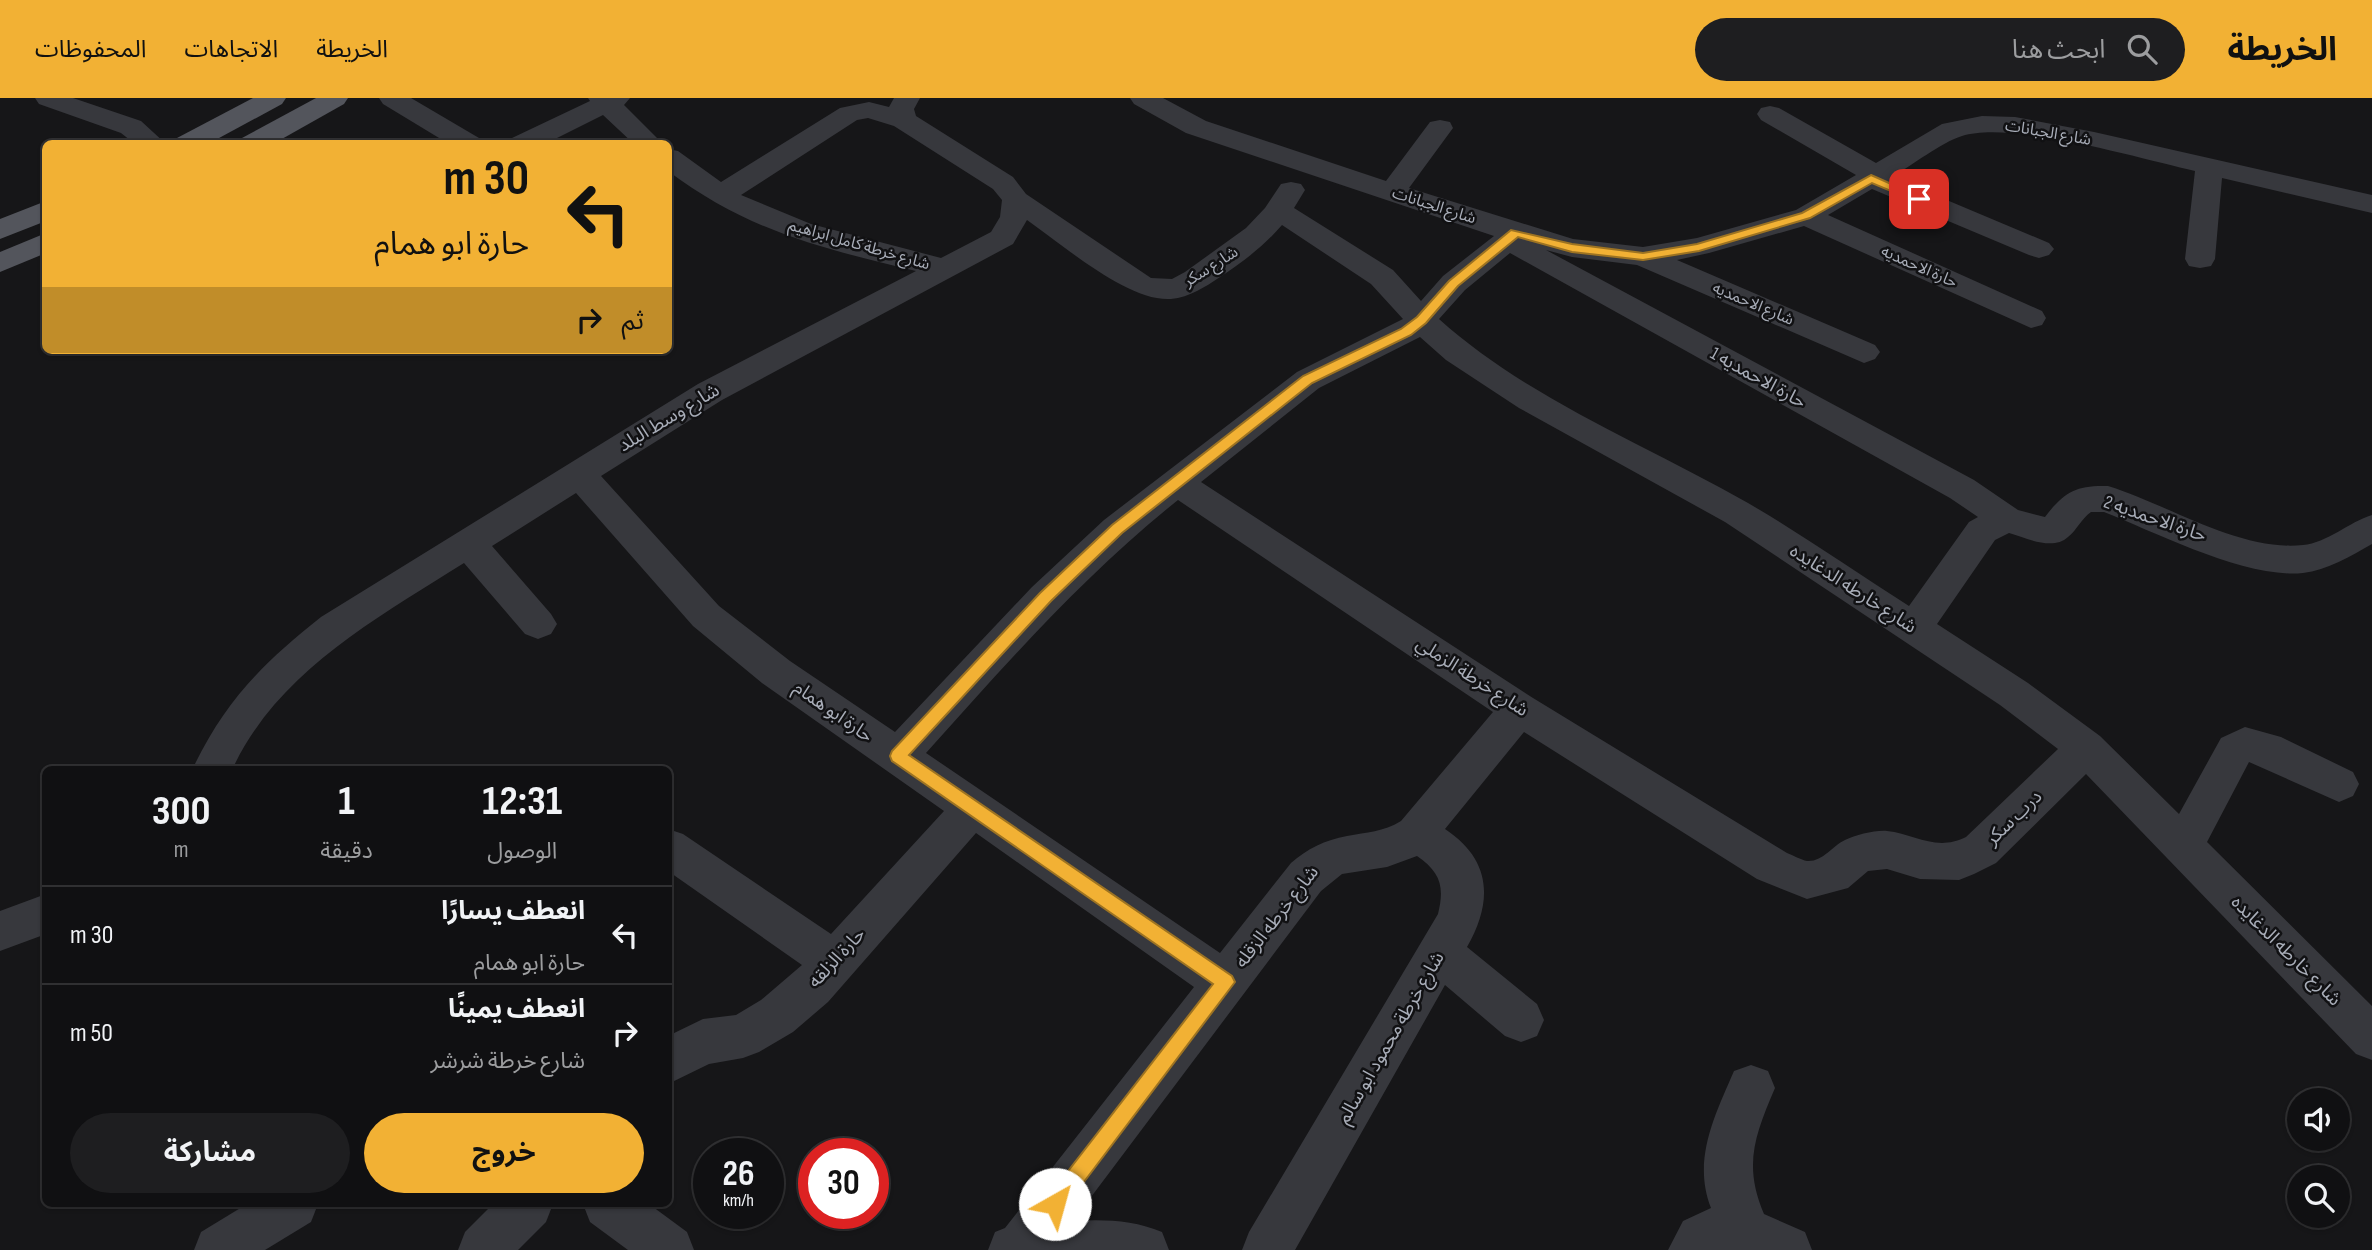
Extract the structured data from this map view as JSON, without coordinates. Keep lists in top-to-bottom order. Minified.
{"streets":{"street":["شارع الجبانات","شارع خرطة كامل ابراهيم","شارع سكر","حارة الاحمديه","شارع الاحمديه","حارة الاحمديه 1","شارع وسط البلد","حارة الاحمديه 2","شارع خارطه الدغايده","شارع خرطة الزملي","حارة ابو همام","درب سكر","شارع خرطه الزقله","حارة الزلقه","شارع خرطة محمود ابو سالم"]},"crossings":[["شارع الجبانات","شارع سكر"],["شارع الجبانات","حارة الاحمديه"],["شارع الجبانات","شارع الاحمديه"],["شارع الجبانات","حارة الاحمديه 1"],["شارع خرطة كامل ابراهيم","شارع وسط البلد"],["شارع سكر","شارع وسط البلد"],["شارع سكر","شارع خارطه الدغايده"],["حارة الاحمديه 1","حارة الاحمديه 2"],["شارع وسط البلد","حارة ابو همام"],["شارع خارطه الدغايده","درب سكر"],["شارع خرطة الزملي","درب سكر"],["شارع خرطة الزملي","شارع خرطه الزقله"],["حارة ابو همام","شارع خرطه الزقله"],["حارة ابو همام","حارة الزلقه"],["شارع خرطه الزقله","شارع خرطة محمود ابو سالم"]],"page":{"header":"الخريطة","search":"ابحث هنا","nav":["الخريطة","الاتجاهات","المحفوظات"],"turn":["30 m","حارة ابو همام"],"then":"ثم","eta":["12:31","الوصول","1","دقيقة","300","m"],"list":[{"name":"انعطف يسارًا","note":"حارة ابو همام","value":"30 m"},{"name":"انعطف يمينًا","note":"شارع خرطة شرشر","value":"50 m"}],"buttons":["خروج","مشاركة"],"speed":"26 km/h","limit":"30"}}
